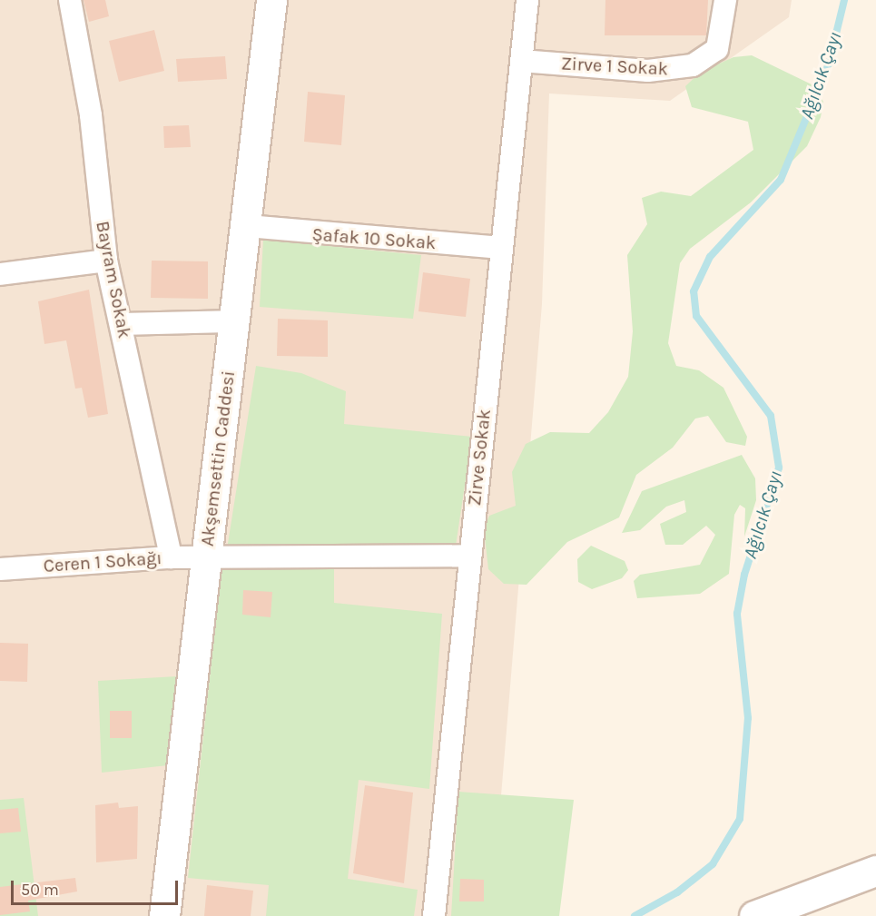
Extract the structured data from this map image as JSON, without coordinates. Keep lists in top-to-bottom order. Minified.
{"streets":{"street":["Zirve 1 Sokak","Şafak 10 Sokak","Bayram Sokak","Zirve Sokak","Akşemsettin Caddesi","Ceren 1 Sokağı"]},"crossings":[["Zirve 1 Sokak","Zirve Sokak"],["Şafak 10 Sokak","Zirve Sokak"],["Şafak 10 Sokak","Akşemsettin Caddesi"],["Bayram Sokak","Ceren 1 Sokağı"],["Zirve Sokak","Ceren 1 Sokağı"],["Akşemsettin Caddesi","Ceren 1 Sokağı"]],"water":["Ağılcık Çayı"],"scale_bar":"50 m"}
